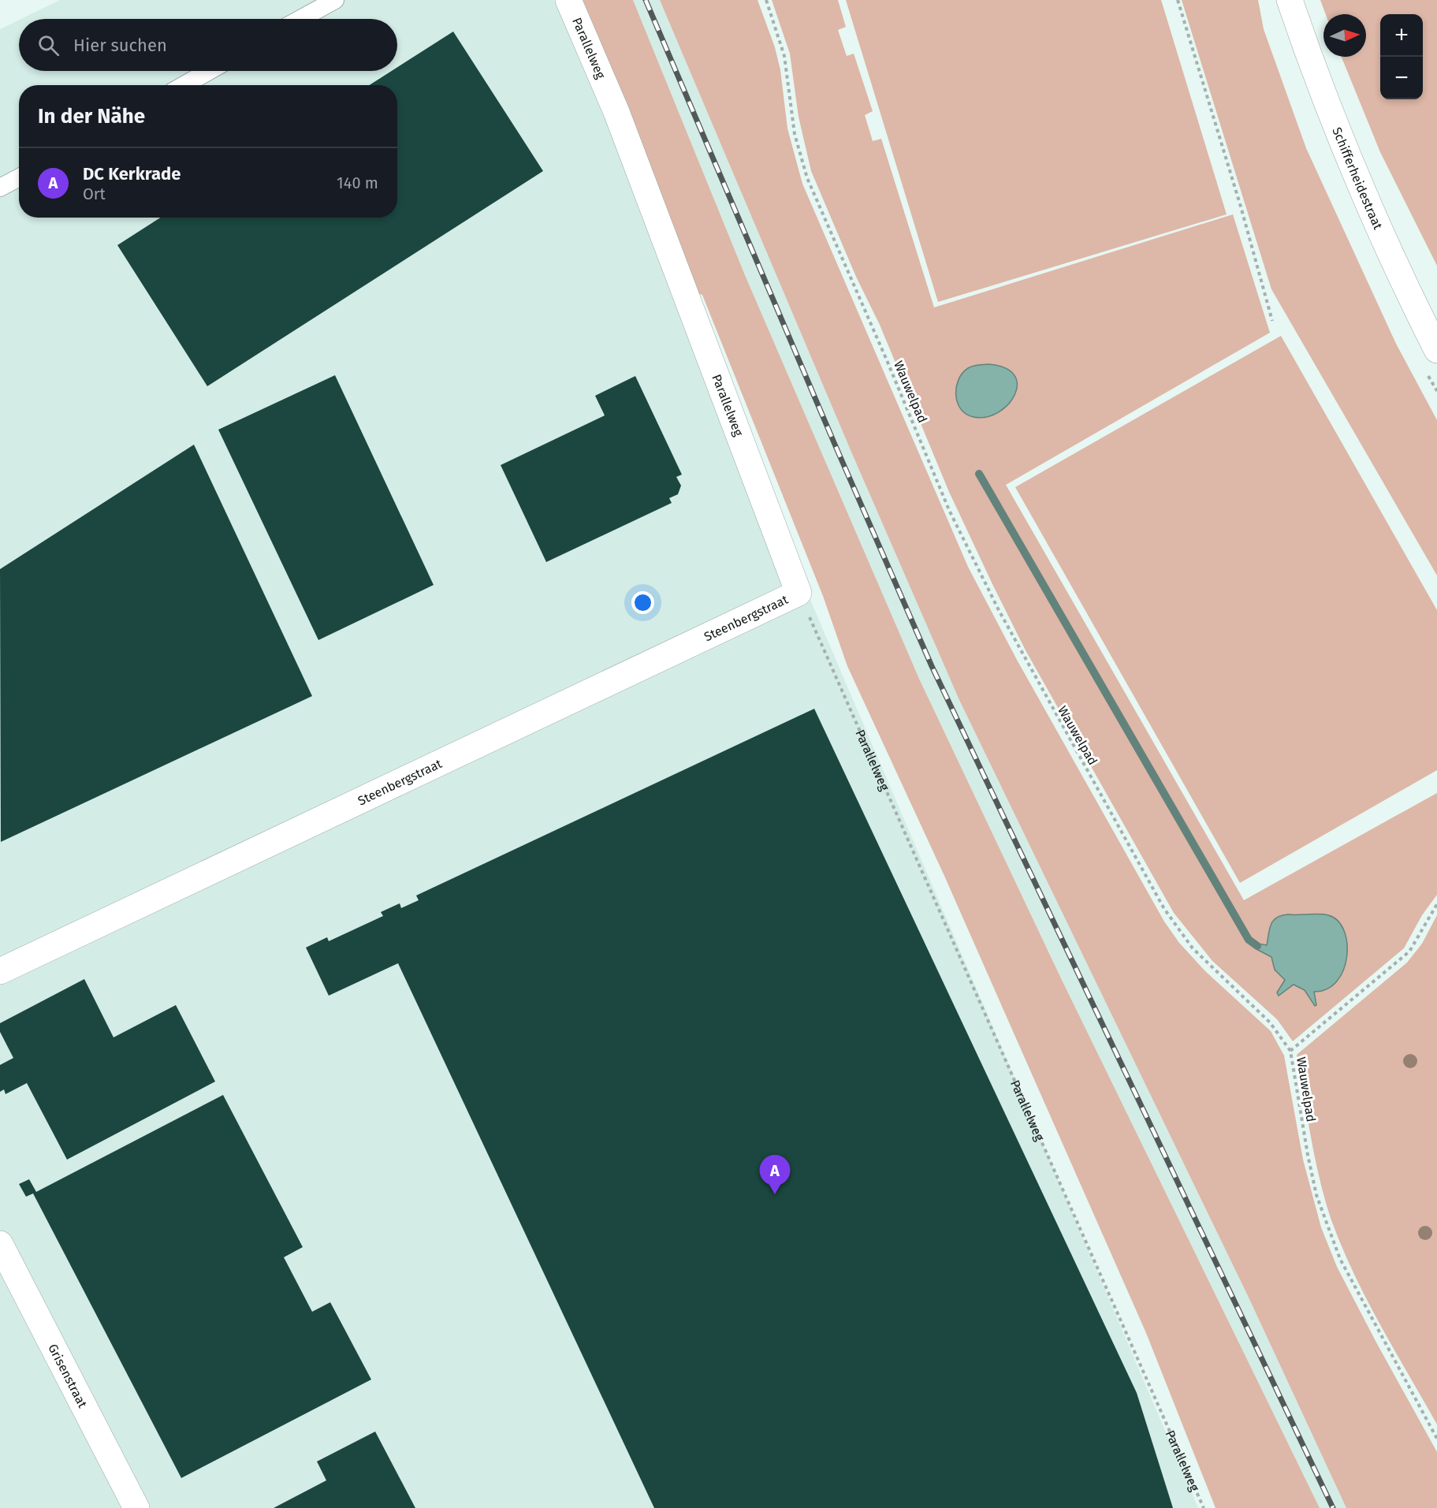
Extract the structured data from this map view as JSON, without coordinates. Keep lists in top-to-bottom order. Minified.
{"streets":{"street":["Parallelweg","Schifferheidestraat","Steenbergstraat","Grisenstraat"],"path":["Wauwelpad"]},"crossings":[["Parallelweg","Steenbergstraat"]],"north":"right","page":{"map_buttons":["+","−"],"search":"Hier suchen","heading":"In der Nähe","list":[{"mark":"A","name":"DC Kerkrade","note":"Ort","value":"140 m"}],"pins":"A"}}
